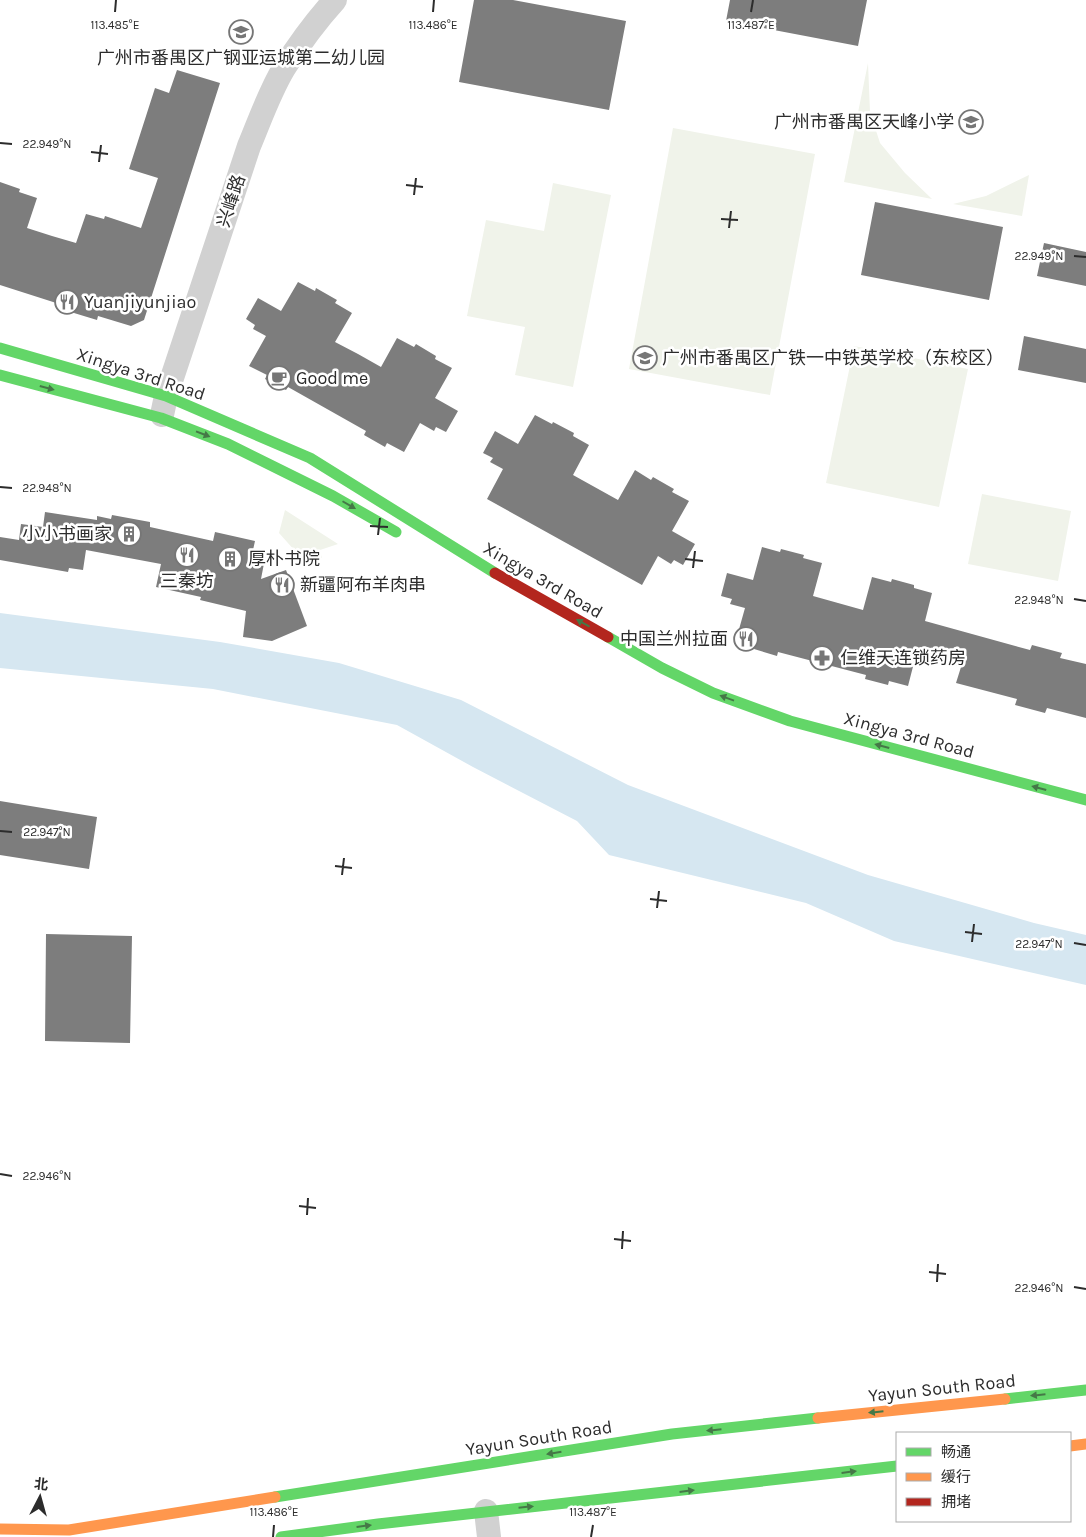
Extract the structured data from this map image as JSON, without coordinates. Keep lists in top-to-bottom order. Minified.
{"streets":{"street":["兴峰路","Xingya 3rd Road","Yayun South Road"]},"crossings":[["兴峰路","Xingya 3rd Road"]],"places":{"school or university":["广州市番禺区广钢亚运城第二幼儿园","广州市番禺区天峰小学","广州市番禺区广铁一中铁英学校（东校区）"],"restaurant":["Yuanjiyunjiao","三秦坊","新疆阿布羊肉串","中国兰州拉面"],"cafe":["Good me"],"building":["小小书画家","厚朴书院"],"pharmacy":["仁维天连锁药房"]},"legend":["畅通","缓行","拥堵"],"north":"top","coordinates":["113.485°E","113.486°E","113.487°E","22.949°N","22.948°N","22.947°N","22.946°N"]}
